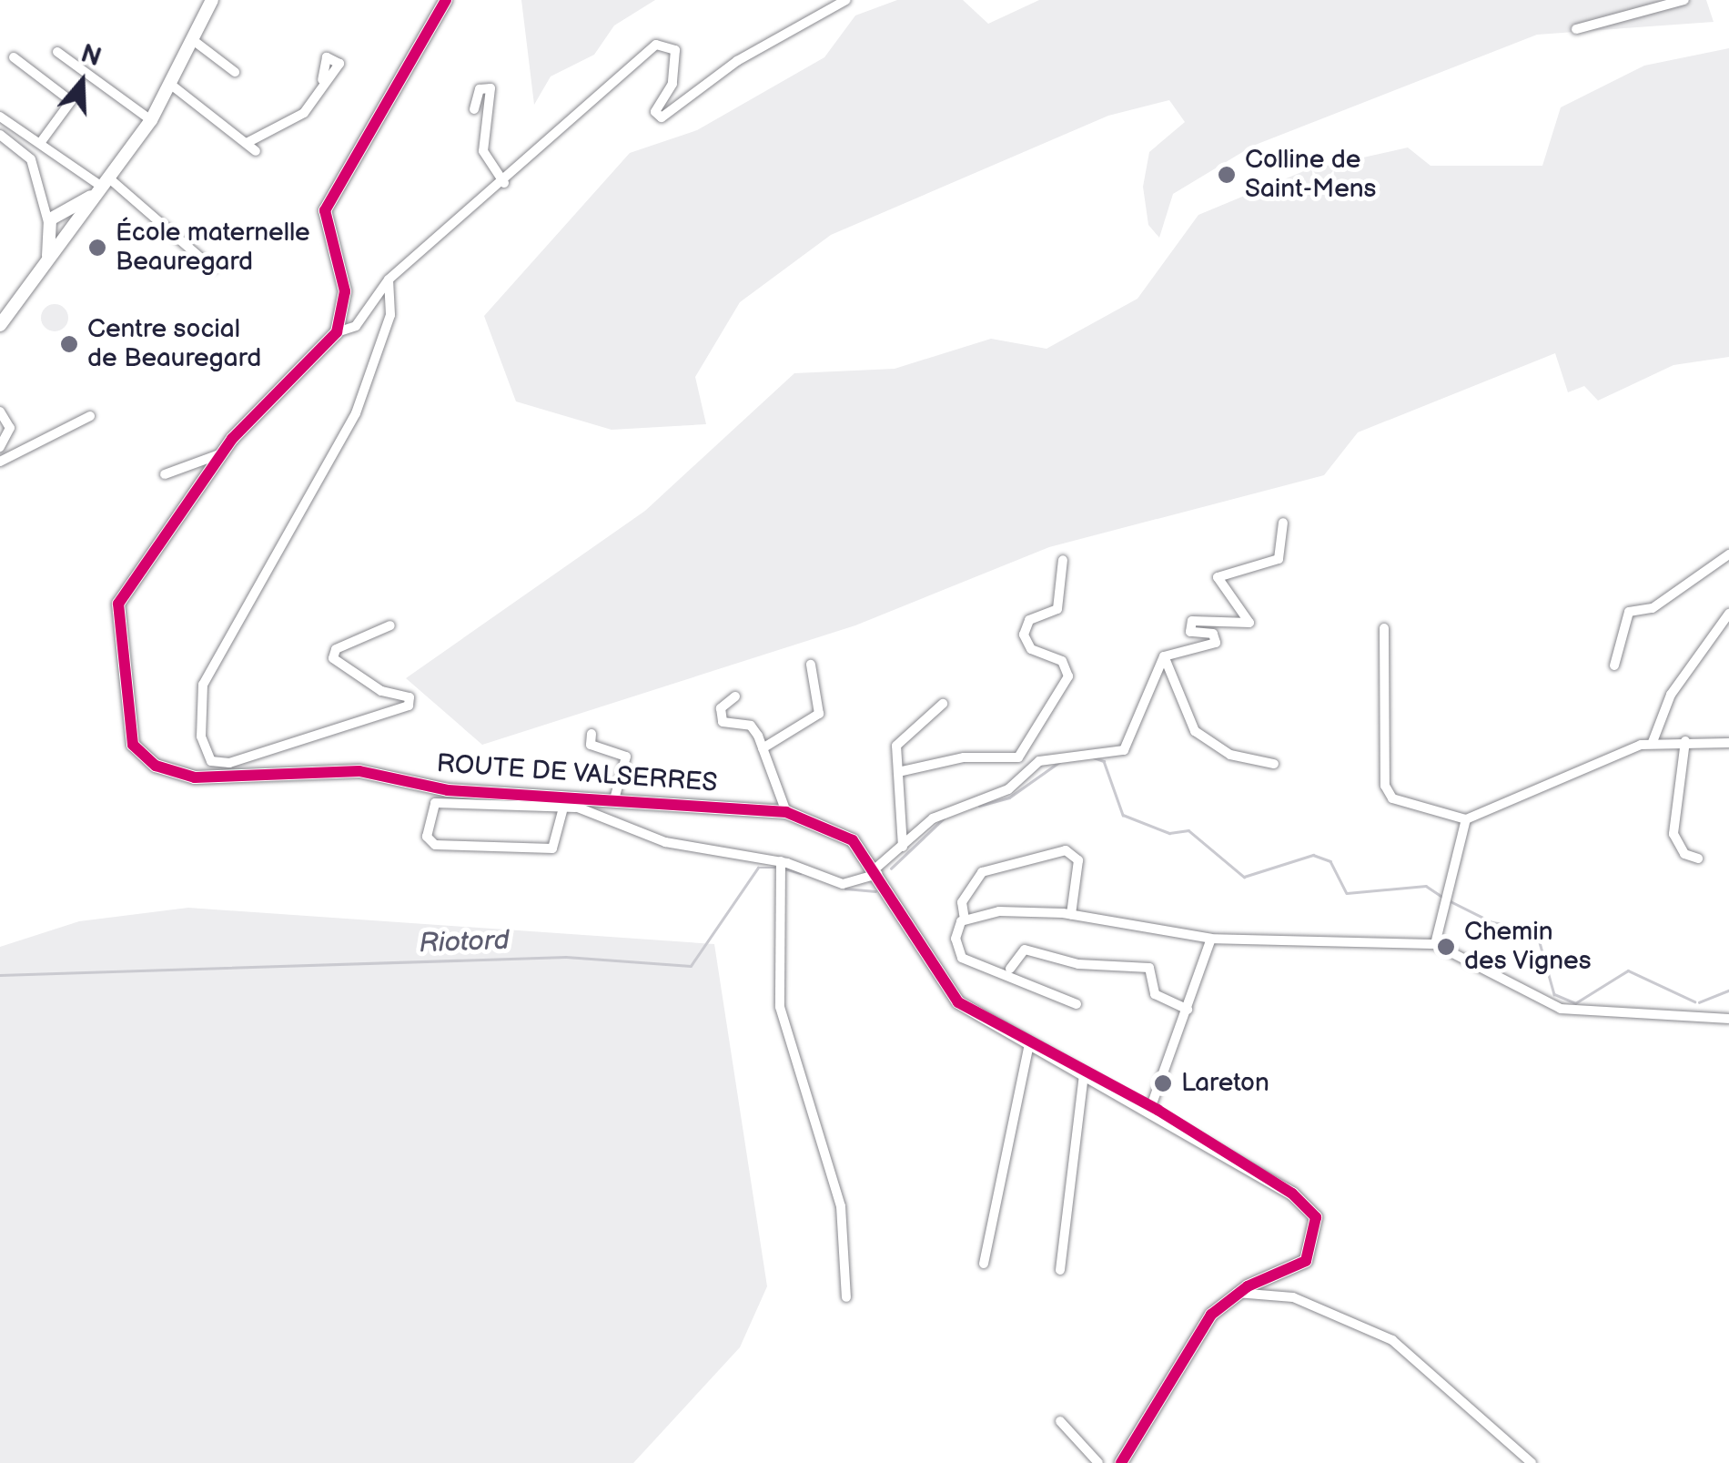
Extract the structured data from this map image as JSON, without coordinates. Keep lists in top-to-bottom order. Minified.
{"streets":{"street":["ROUTE DE VALSERRES"]},"water":["Riotord"],"places":["Colline de Saint-Mens","École maternelle Beauregard","Centre social de Beauregard","Chemin des Vignes","Lareton"],"north":"top"}
